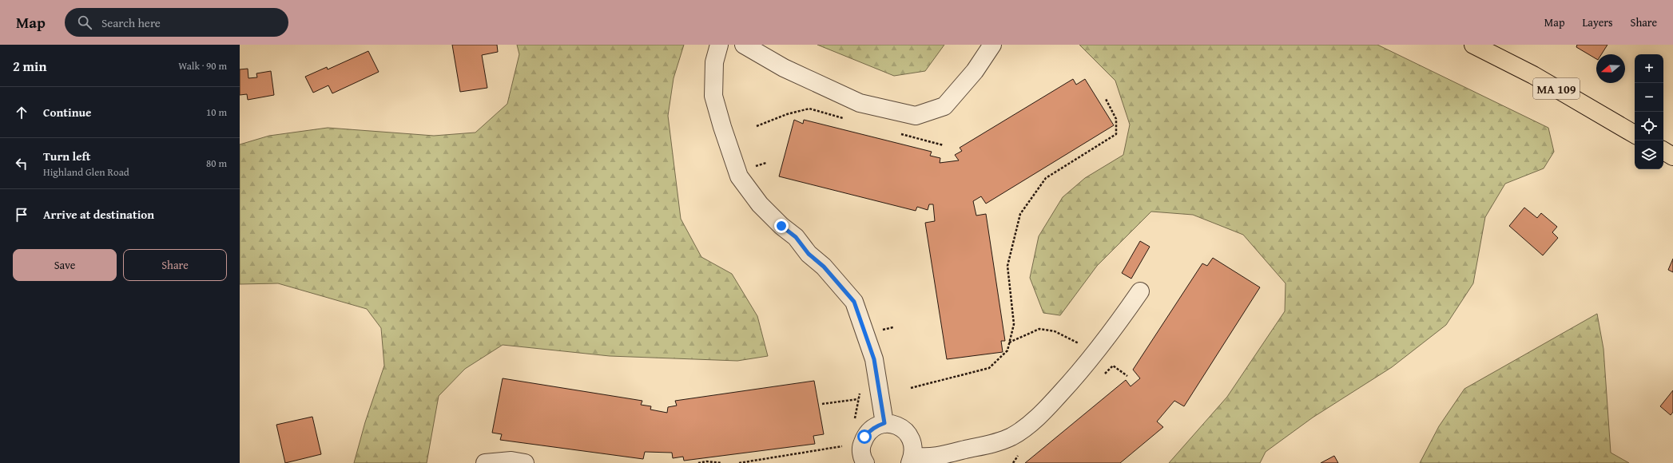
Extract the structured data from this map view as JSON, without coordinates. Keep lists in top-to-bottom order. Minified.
{"streets":{"main road":["MA 109"]},"north":"left","page":{"header":"Map","search":"Search here","nav":["Map","Layers","Share"],"heading":["2 min","Walk · 90 m"],"map_buttons":["+","−"],"list":[["Continue","10 m"],["Turn left","Highland Glen Road","80 m"],"Arrive at destination"],"buttons":["Save","Share"]}}
